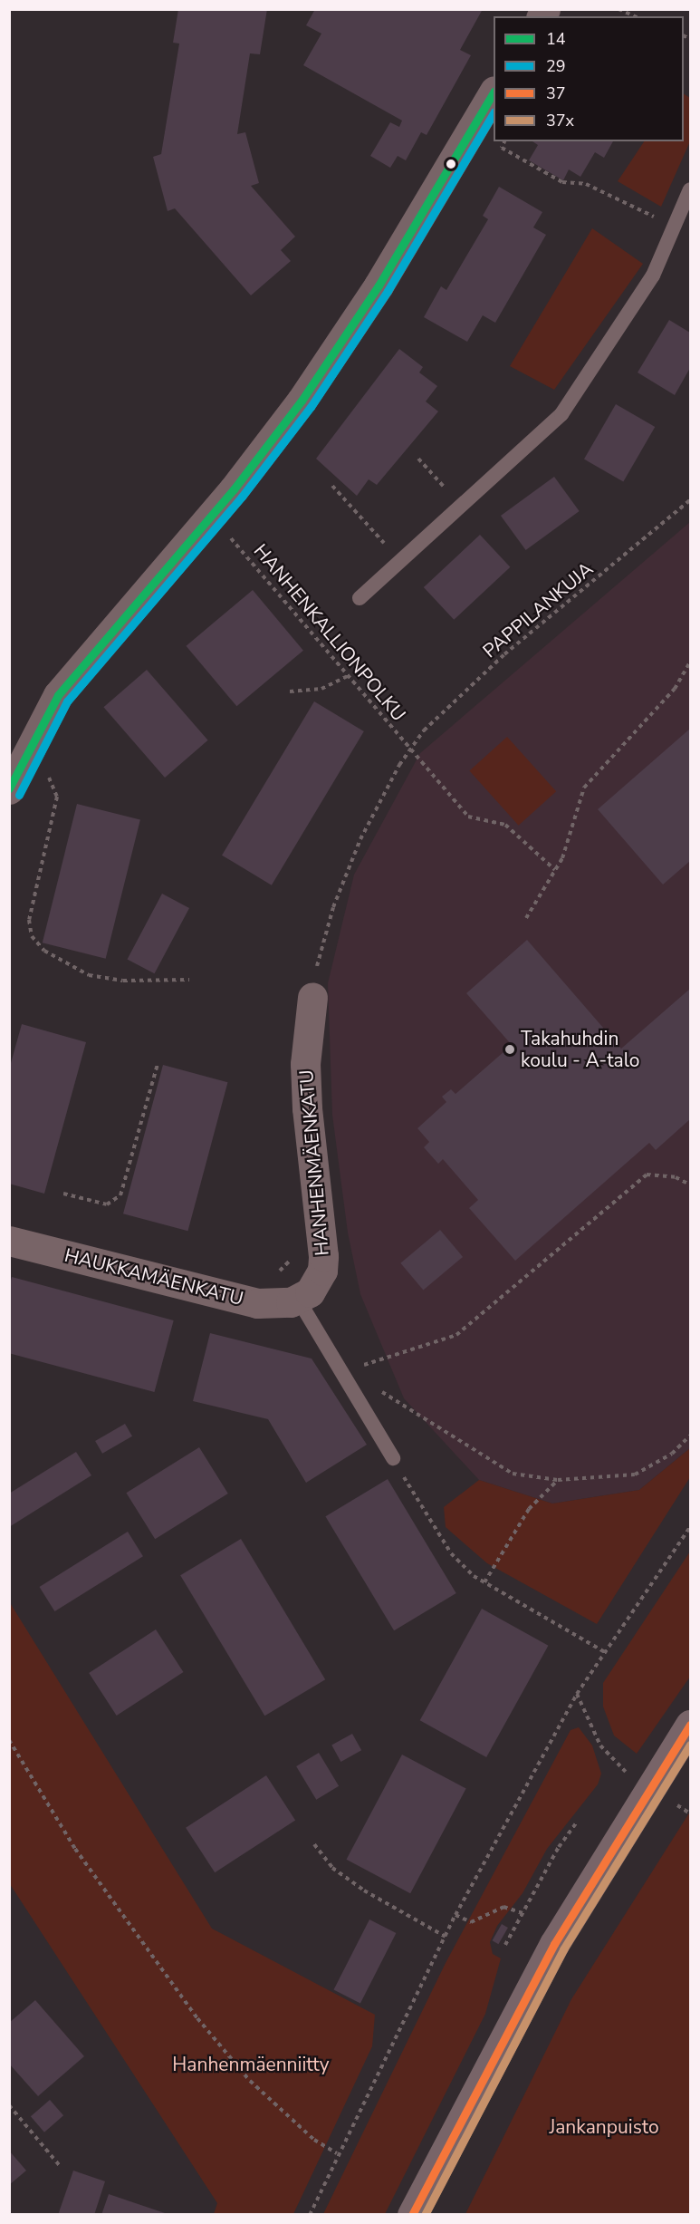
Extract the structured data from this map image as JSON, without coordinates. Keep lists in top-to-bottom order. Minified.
{"streets":{"street":["HANHENMÄENKATU","HAUKKAMÄENKATU"],"path":["PAPPILANKUJA","HANHENKALLIONPOLKU"]},"crossings":[["PAPPILANKUJA","HANHENKALLIONPOLKU"],["PAPPILANKUJA","HANHENMÄENKATU"],["HANHENMÄENKATU","HAUKKAMÄENKATU"]],"parks":["Hanhenmäenniitty","Jankanpuisto"],"places":["Takahuhdin koulu - A-talo"],"lines":["transit line 14","transit line 29","transit line 37","transit line 37x"],"legend":["14","29","37","37x"]}
